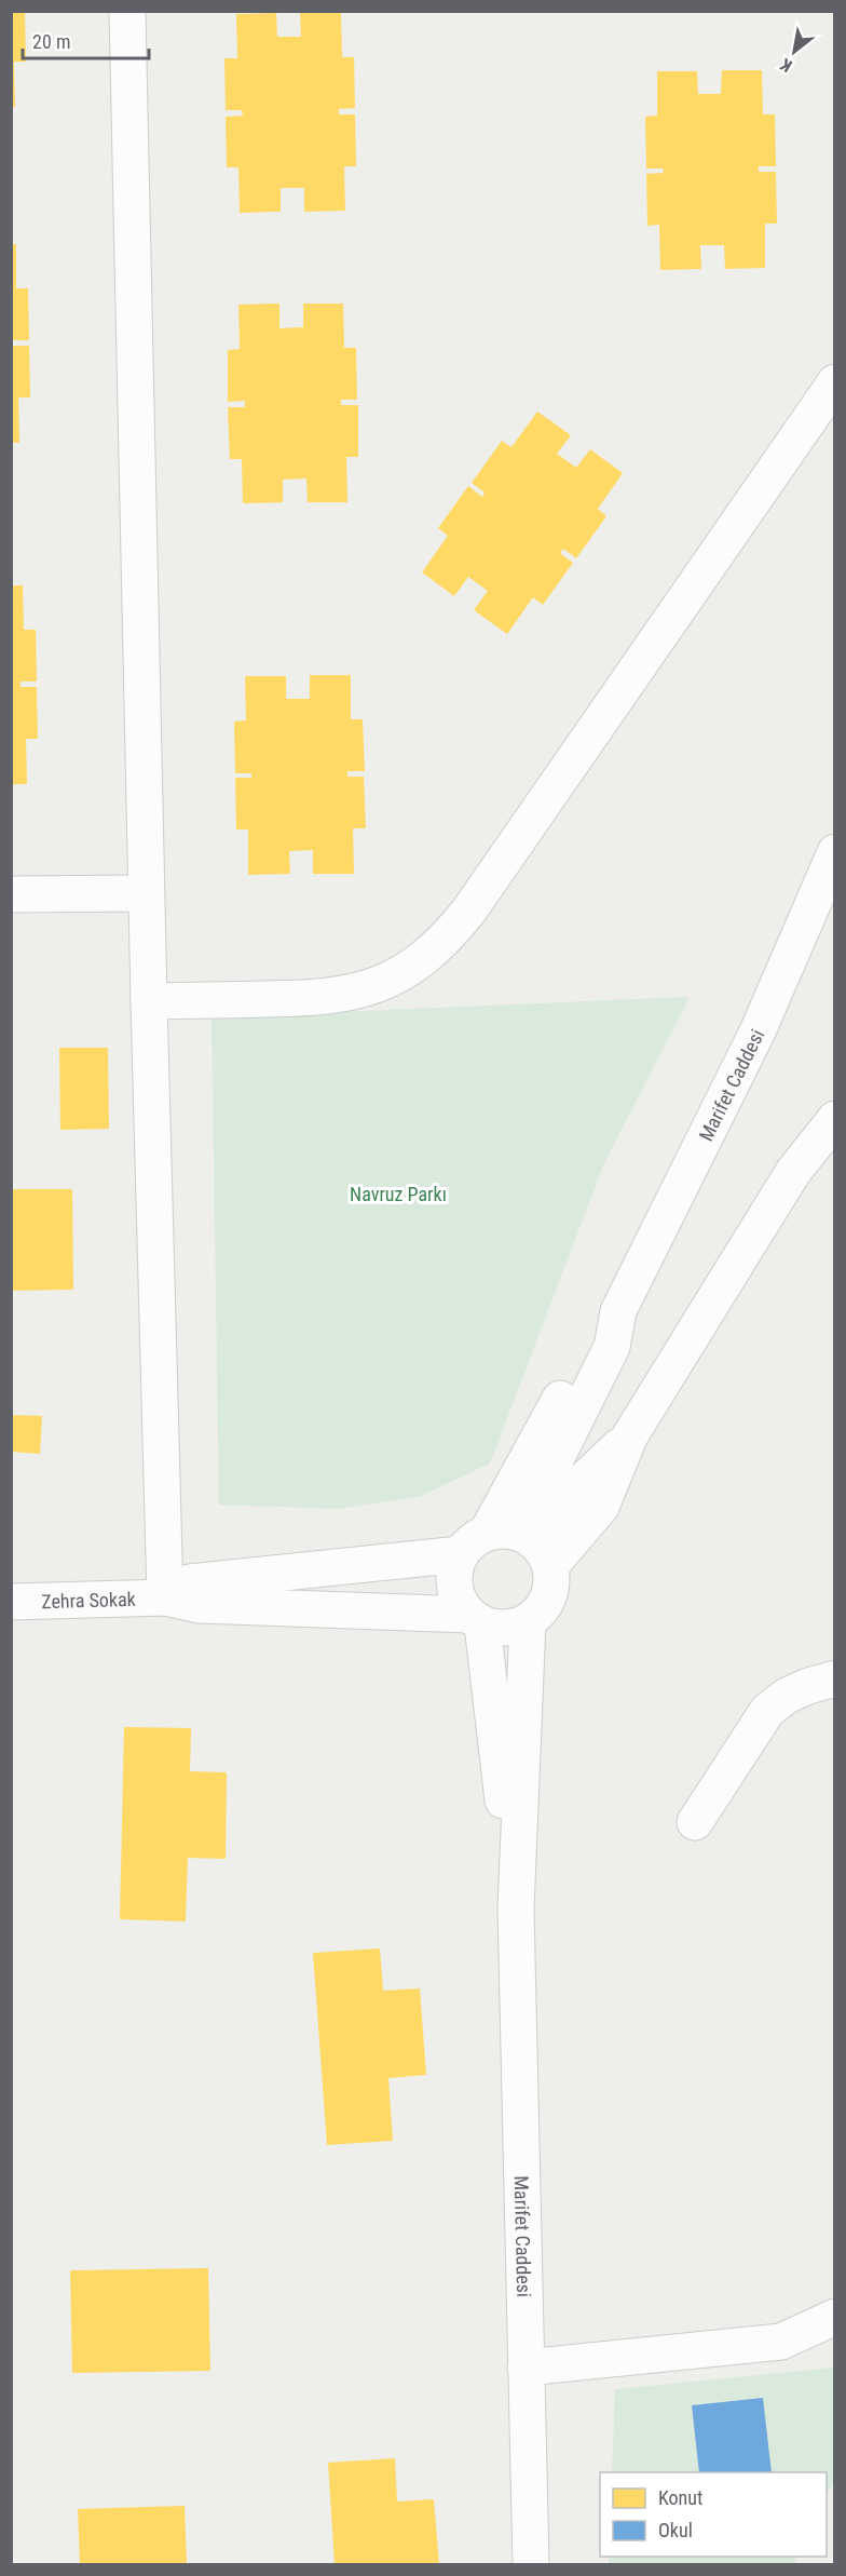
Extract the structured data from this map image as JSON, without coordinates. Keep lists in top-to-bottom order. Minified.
{"streets":{"street":["Marifet Caddesi","Zehra Sokak"]},"parks":["Navruz Parkı"],"legend":["Konut","Okul"],"scale_bar":"20 m","north":"bottom left"}
